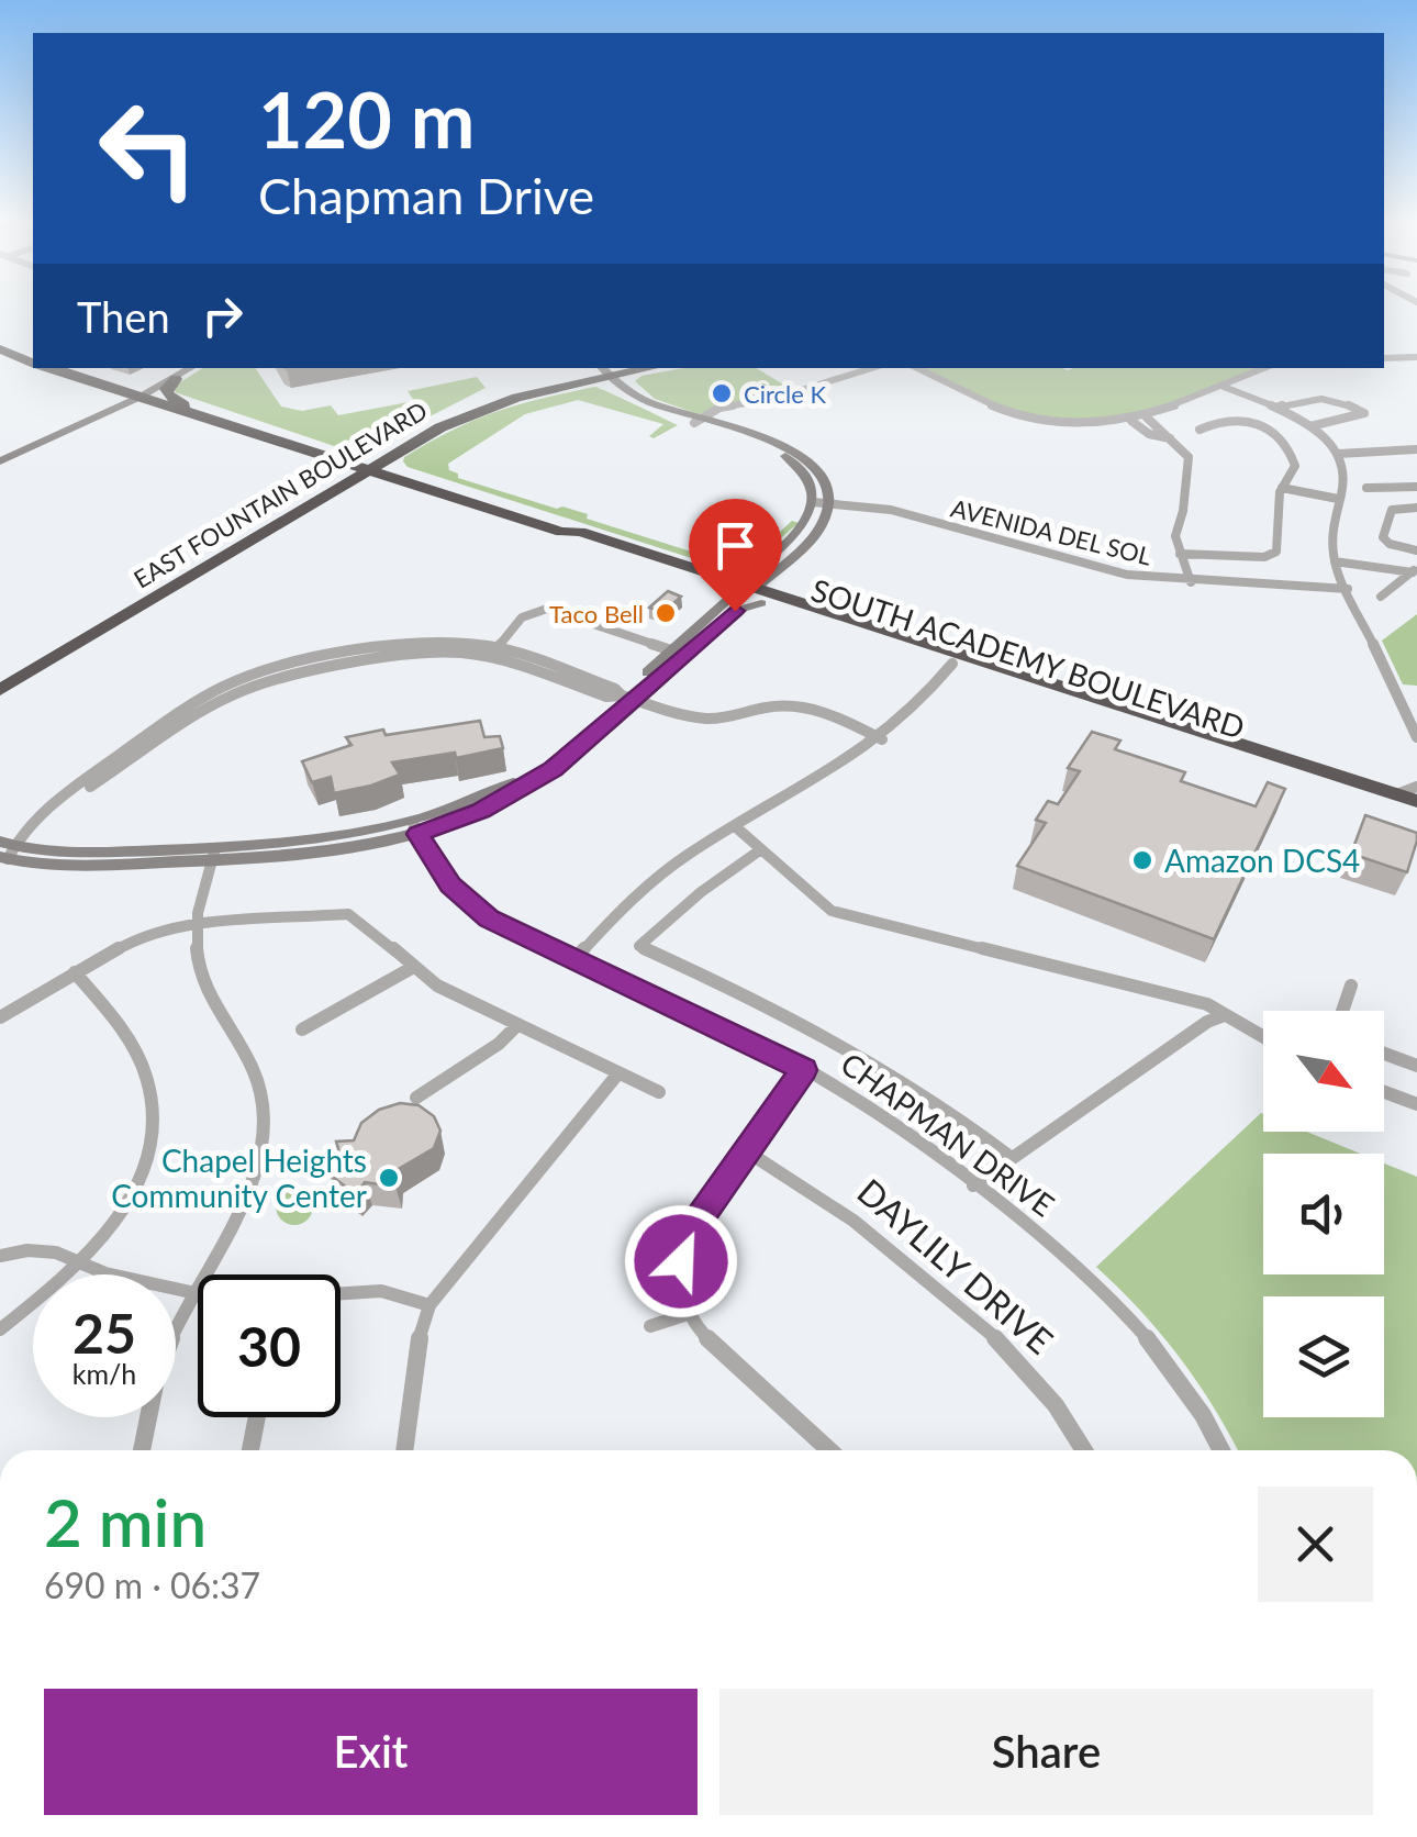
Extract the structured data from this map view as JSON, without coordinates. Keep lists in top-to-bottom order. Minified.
{"streets":{"highway":["EAST FOUNTAIN BOULEVARD","SOUTH ACADEMY BOULEVARD"],"street":["AVENIDA DEL SOL","CHAPMAN DRIVE","DAYLILY DRIVE"]},"crossings":[["EAST FOUNTAIN BOULEVARD","SOUTH ACADEMY BOULEVARD"]],"places":["Circle K","Taco Bell","Amazon DCS4","Chapel Heights Community Center"],"north":"bottom right","page":{"turn":["120 m","Chapman Drive"],"then":"Then","speed":"25 km/h","limit":"30","heading":["2 min","690 m · 06:37"],"buttons":["Exit","Share"]}}
